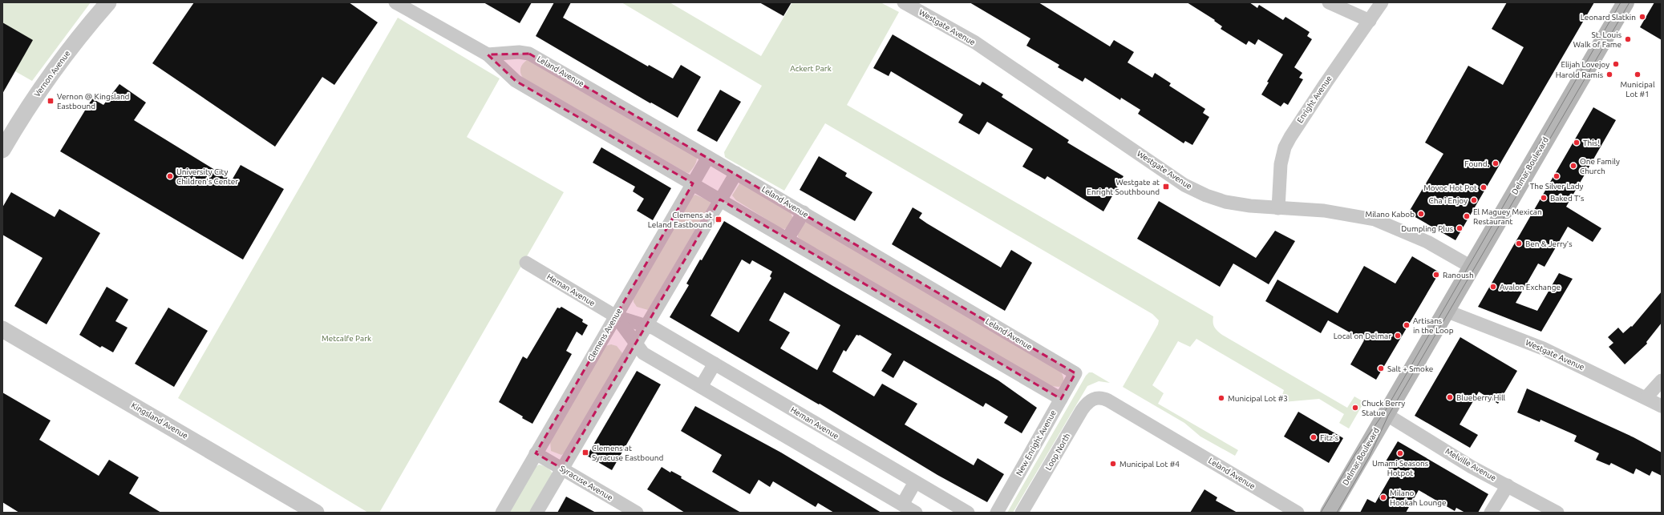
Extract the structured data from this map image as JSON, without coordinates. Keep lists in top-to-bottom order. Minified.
{"streets":{"main road":["Delmar Boulevard"],"street":["Westgate Avenue","Leland Avenue","Vernon Avenue","Enright Avenue","Heman Avenue","Clemens Avenue","Kingsland Avenue","New Enright Avenue","Loop North","Melville Avenue","Syracuse Avenue"]},"crossings":[["Westgate Avenue","Enright Avenue"],["Westgate Avenue","Delmar Boulevard"],["Leland Avenue","Clemens Avenue"],["Leland Avenue","New Enright Avenue"],["Leland Avenue","Loop North"],["Delmar Boulevard","Melville Avenue"],["Heman Avenue","Clemens Avenue"],["Clemens Avenue","Syracuse Avenue"]],"parks":["Ackert Park","Metcalfe Park"],"places":{"other":["Leonard Slatkin","St. Louis Walk of Fame","Elijah Lovejoy","Harold Ramis","Municipal Lot #1","This!","Found.","One Family Church","University City Children's Center","The Silver Lady","Movoc Hot Pot","Baked T’s","Cha i Enjoy","Milano Kabob","El Maguey Mexican Restaurant","Dumpling Plus","Ben & Jerry's","Ranoush","Avalon Exchange","Artisans in the Loop","Local on Delmar","Salt + Smoke","Blueberry Hill","Municipal Lot #3","Chuck Berry Statue","Fitz's","Umami Seasons Hotpot","Municipal Lot #4","Milano Hookah Lounge"],"transit":["Vernon @ Kingsland Eastbound","Westgate at Enright Southbound","Clemens at Leland Eastbound","Clemens at Syracuse Eastbound"]}}
